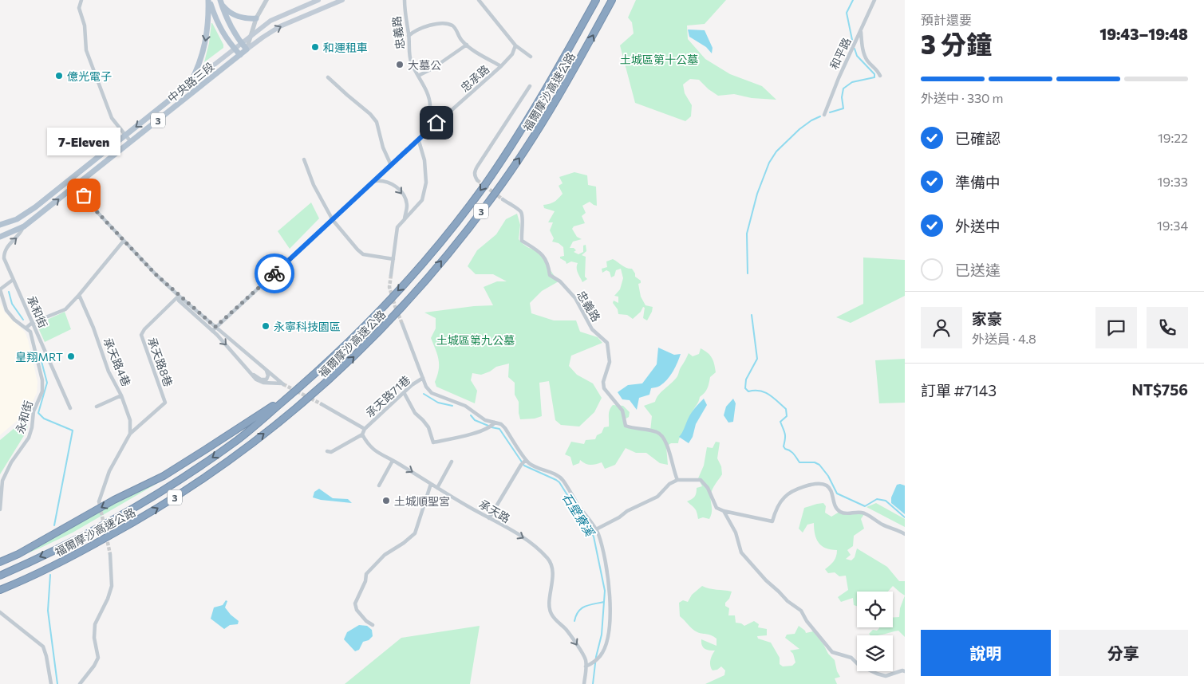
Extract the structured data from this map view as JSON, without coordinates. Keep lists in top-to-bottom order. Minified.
{"streets":{"highway":["福爾摩沙高速公路","3"],"main road":["中央路三段"],"street":["忠義路","和平路","忠承路","承和街","承天路4巷","承天路8巷","承天路71巷","永和街","承天路"]},"crossings":[["忠義路","忠承路"],["中央路三段","3"],["中央路三段","承和街"],["承天路4巷","承天路8巷"]],"one_way":["承天路"],"water":["石壁寮溪"],"parks":["土城區第十公墓","土城區第九公墓"],"places":["和運租車","大墓公","億光電子","7-Eleven","永寧科技園區","皇翔MRT","土城順聖宮"],"page":{"heading":["3 分鐘","預計還要","19:43–19:48"],"panel":["家豪","外送員 · 4.8","訂單 #7143","NT$756"],"bar":"外送中 · 330 m","list":[["已確認","19:22"],["準備中","19:33"],["外送中","19:34"],"已送達"],"bubble":"7-Eleven","buttons":["說明","分享"]}}
